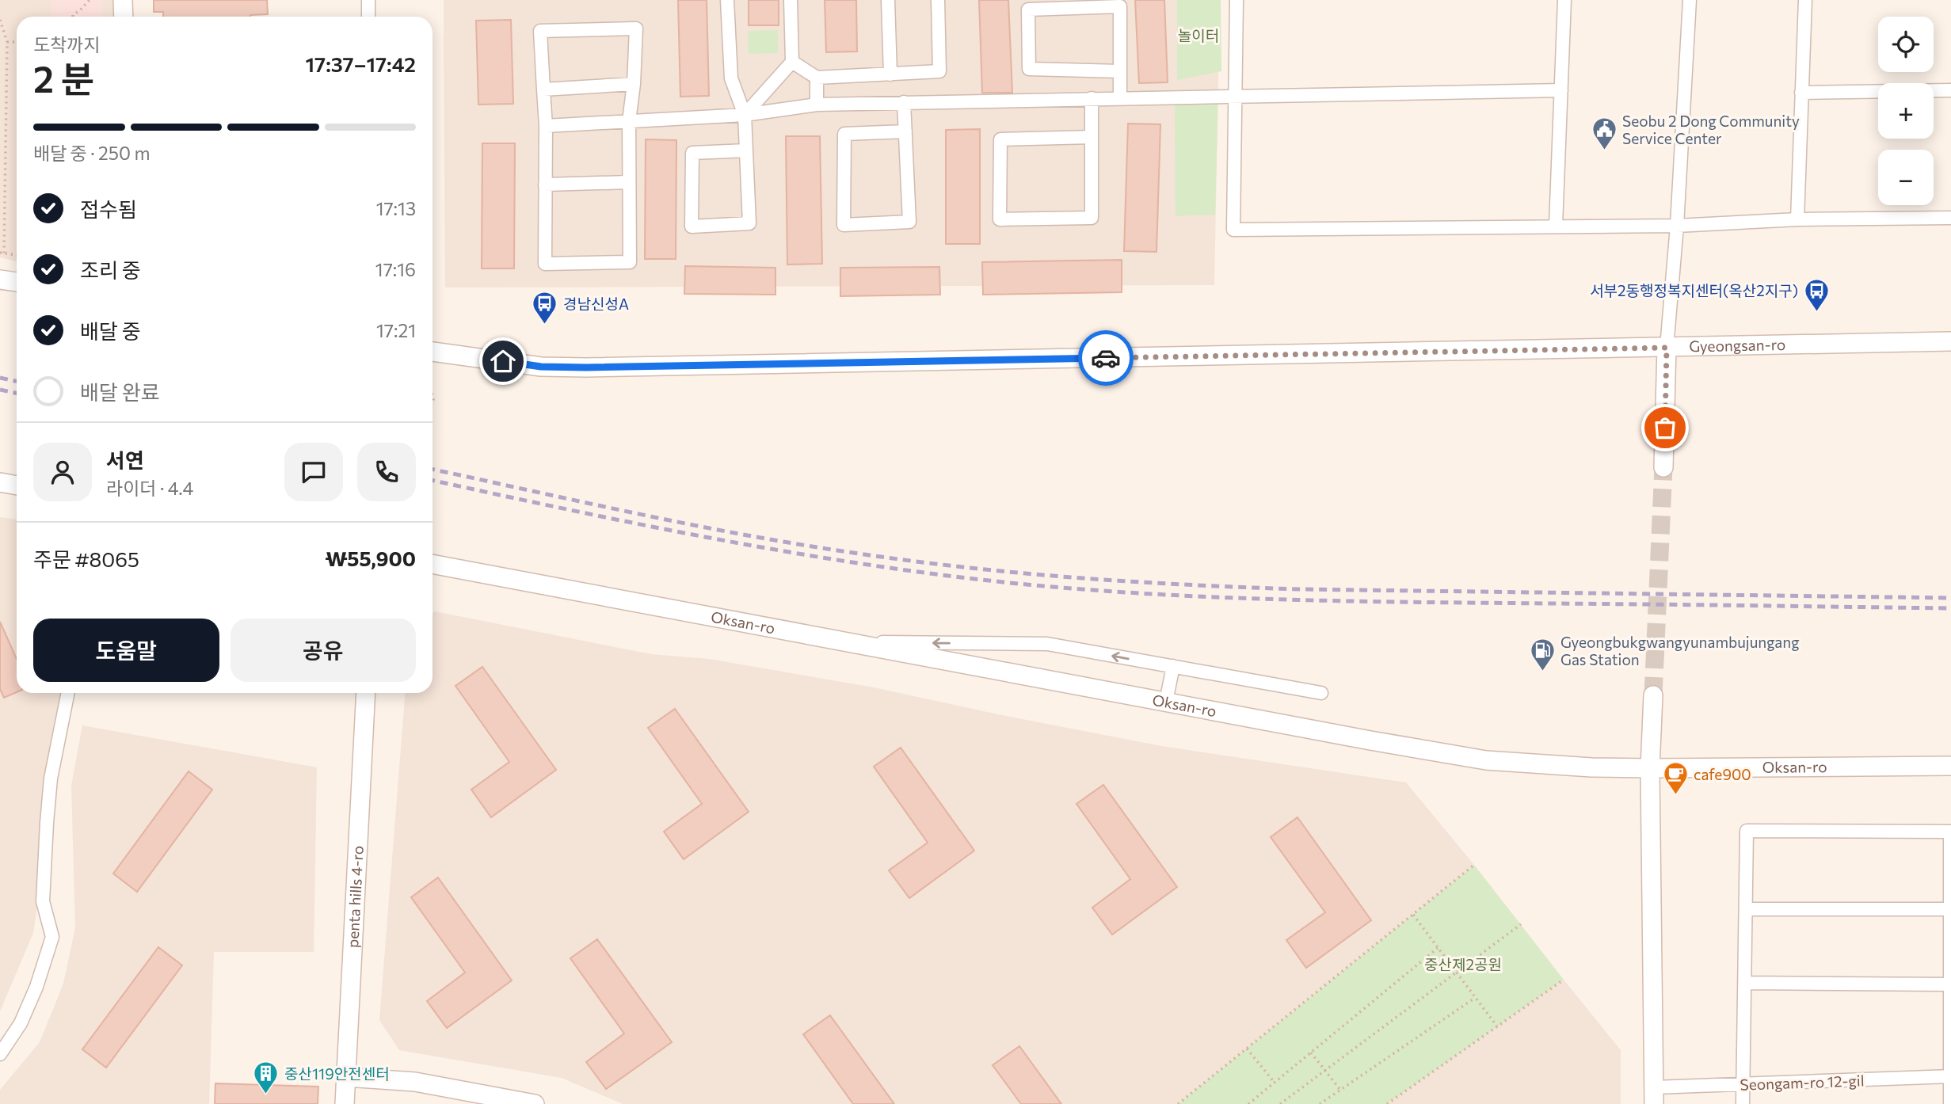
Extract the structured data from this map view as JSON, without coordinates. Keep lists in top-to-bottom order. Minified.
{"streets":{"street":["Gyeongsan-ro","Oksan-ro","penta hills 4-ro","Seongam-ro 12-gil"]},"parks":["놀이터","중산제2공원"],"places":{"public building":["Seobu 2 Dong Community Service Center"],"bus stop":["서부2동행정복지센터(옥산2지구)","경남신성A"],"fuel station":["Gyeongbukgwangyunambujungang Gas Station"],"cafe":["cafe900"],"building":["중산119안전센터"]},"page":{"map_buttons":["+","−"],"heading":["2 분","도착까지","17:37–17:42"],"panel":["서연","라이더 · 4.4","주문 #8065","₩55,900"],"bar":"배달 중 · 250 m","list":[["접수됨","17:13"],["조리 중","17:16"],["배달 중","17:21"],"배달 완료"],"buttons":["도움말","공유"]}}
